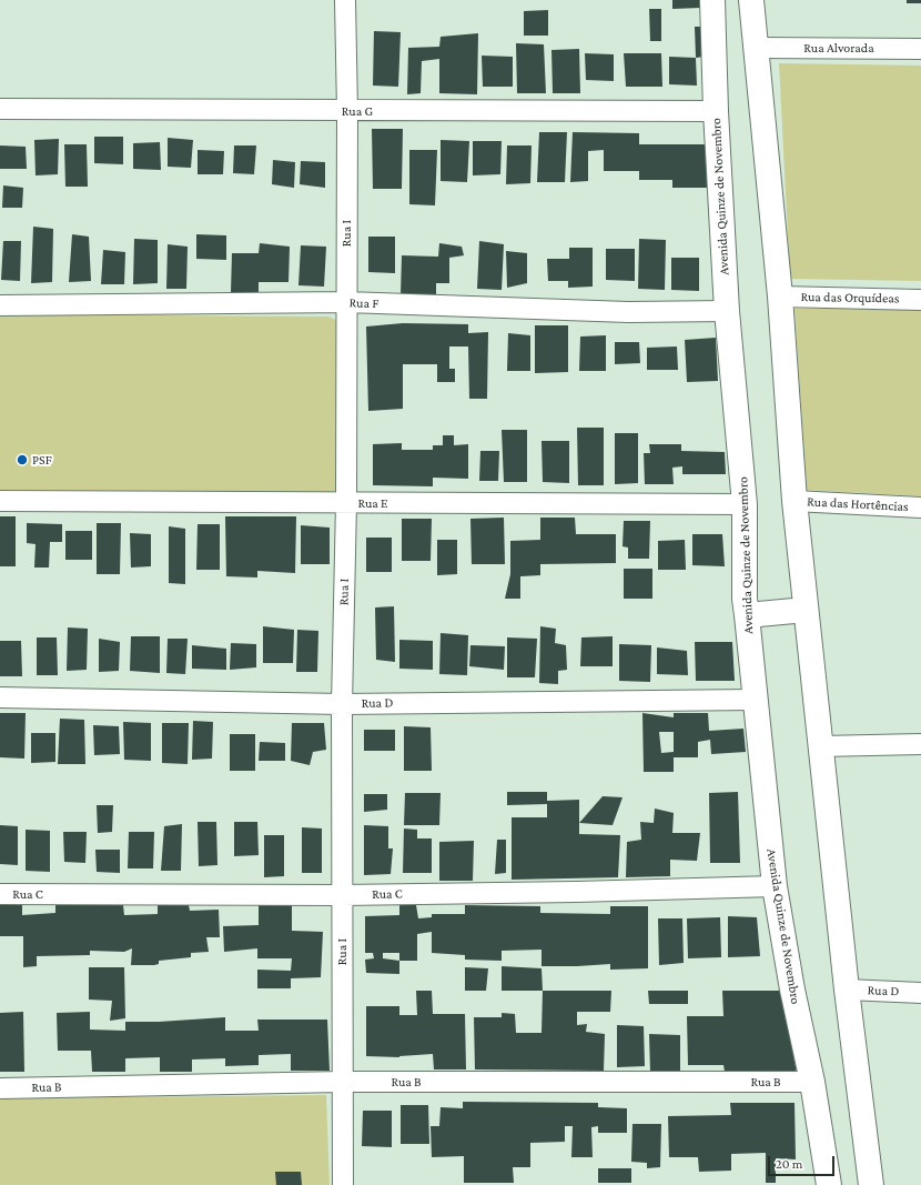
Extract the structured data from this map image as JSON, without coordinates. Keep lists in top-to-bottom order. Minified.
{"streets":{"main road":["Avenida Quinze de Novembro"],"street":["Rua Alvorada","Rua G","Rua I","Rua das Orquídeas","Rua F","Rua E","Rua das Hortências","Rua D","Rua C","Rua B"]},"crossings":[["Rua G","Avenida Quinze de Novembro"],["Rua G","Rua I"],["Avenida Quinze de Novembro","Rua F"],["Avenida Quinze de Novembro","Rua E"],["Avenida Quinze de Novembro","Rua D"],["Avenida Quinze de Novembro","Rua C"],["Avenida Quinze de Novembro","Rua B"],["Rua I","Rua F"],["Rua I","Rua E"],["Rua I","Rua D"],["Rua I","Rua C"],["Rua I","Rua B"]],"places":["PSF"],"scale_bar":"20 m"}
